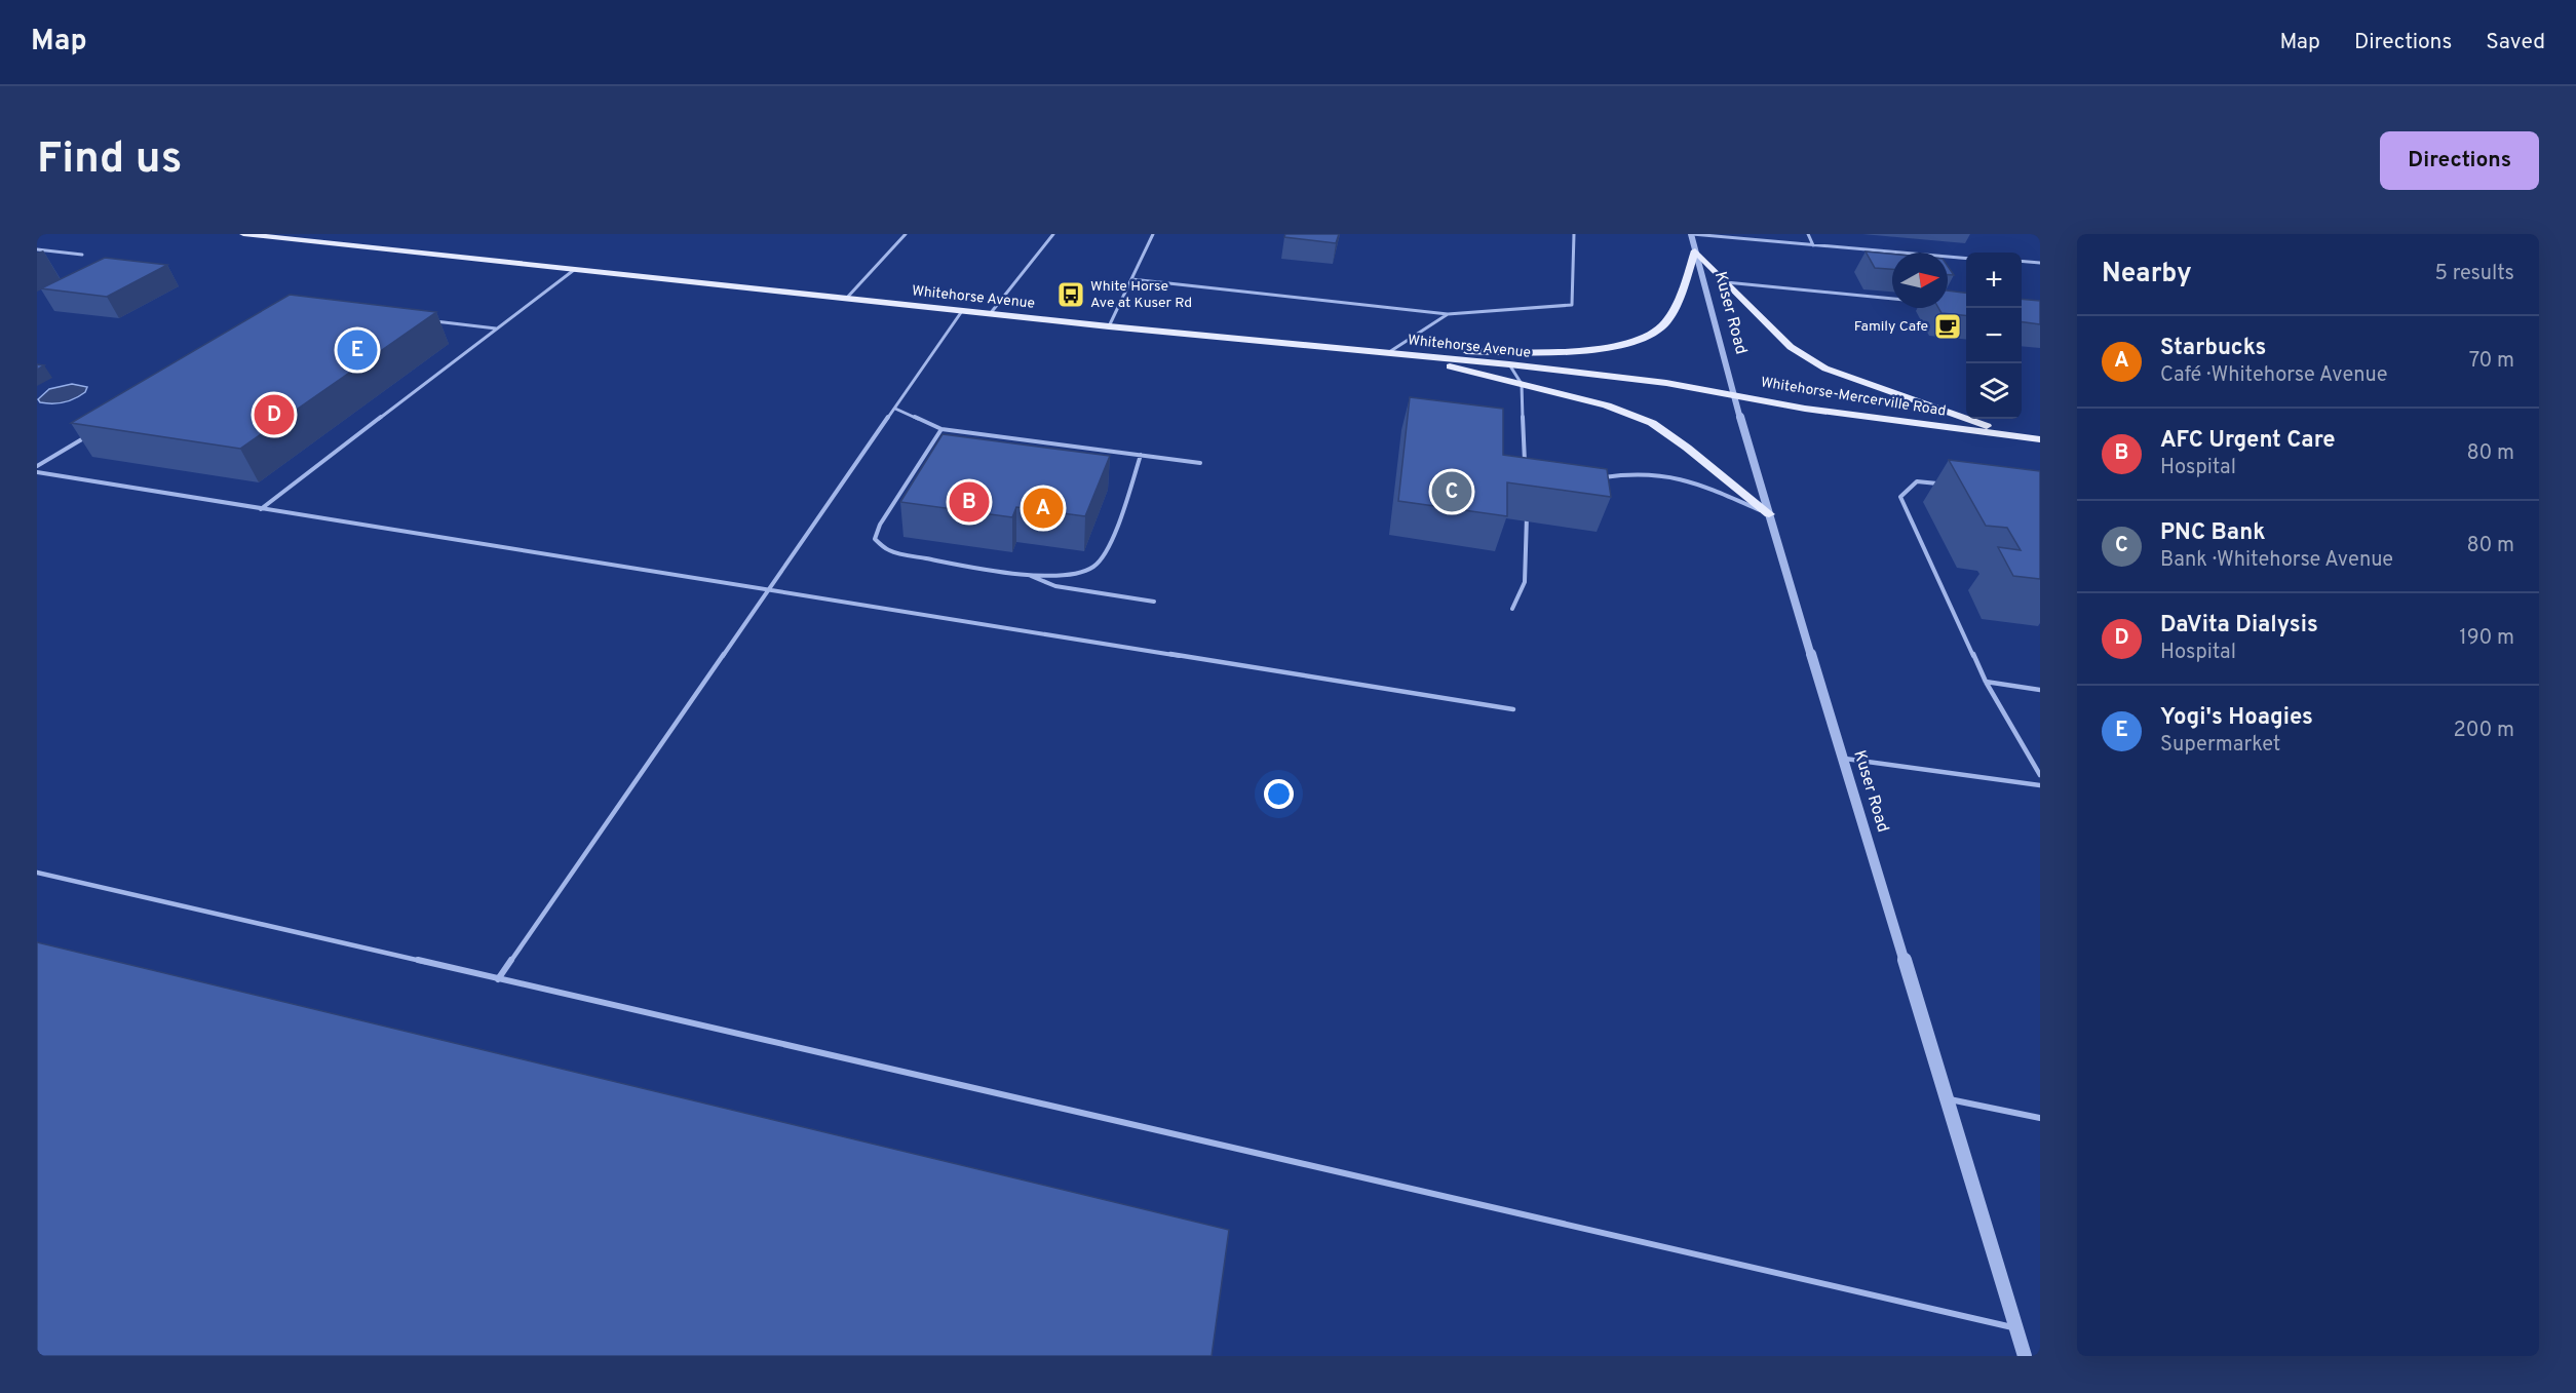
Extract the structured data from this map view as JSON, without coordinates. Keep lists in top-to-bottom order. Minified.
{"streets":{"main road":["Whitehorse Avenue","Whitehorse-Mercerville Road"],"street":["Kuser Road"]},"crossings":[["Whitehorse Avenue","Kuser Road"],["Whitehorse Avenue","Whitehorse-Mercerville Road"],["Kuser Road","Whitehorse-Mercerville Road"]],"places":{"bus stop":["White Horse Ave at Kuser Rd"],"cafe":["Family Cafe"]},"north":"right","page":{"header":"Map","nav":["Map","Directions","Saved"],"buttons":"Directions","title":"Find us","heading":["Nearby","5 results"],"map_buttons":["+","−"],"list":[{"mark":"A","name":"Starbucks","note":"Café · Whitehorse Avenue","value":"70 m"},{"mark":"B","name":"AFC Urgent Care","note":"Hospital","value":"80 m"},{"mark":"C","name":"PNC Bank","note":"Bank · Whitehorse Avenue","value":"80 m"},{"mark":"D","name":"DaVita Dialysis","note":"Hospital","value":"190 m"},{"mark":"E","name":"Yogi's Hoagies","note":"Supermarket","value":"200 m"}],"pins":["E","D","C","B","A"]}}
